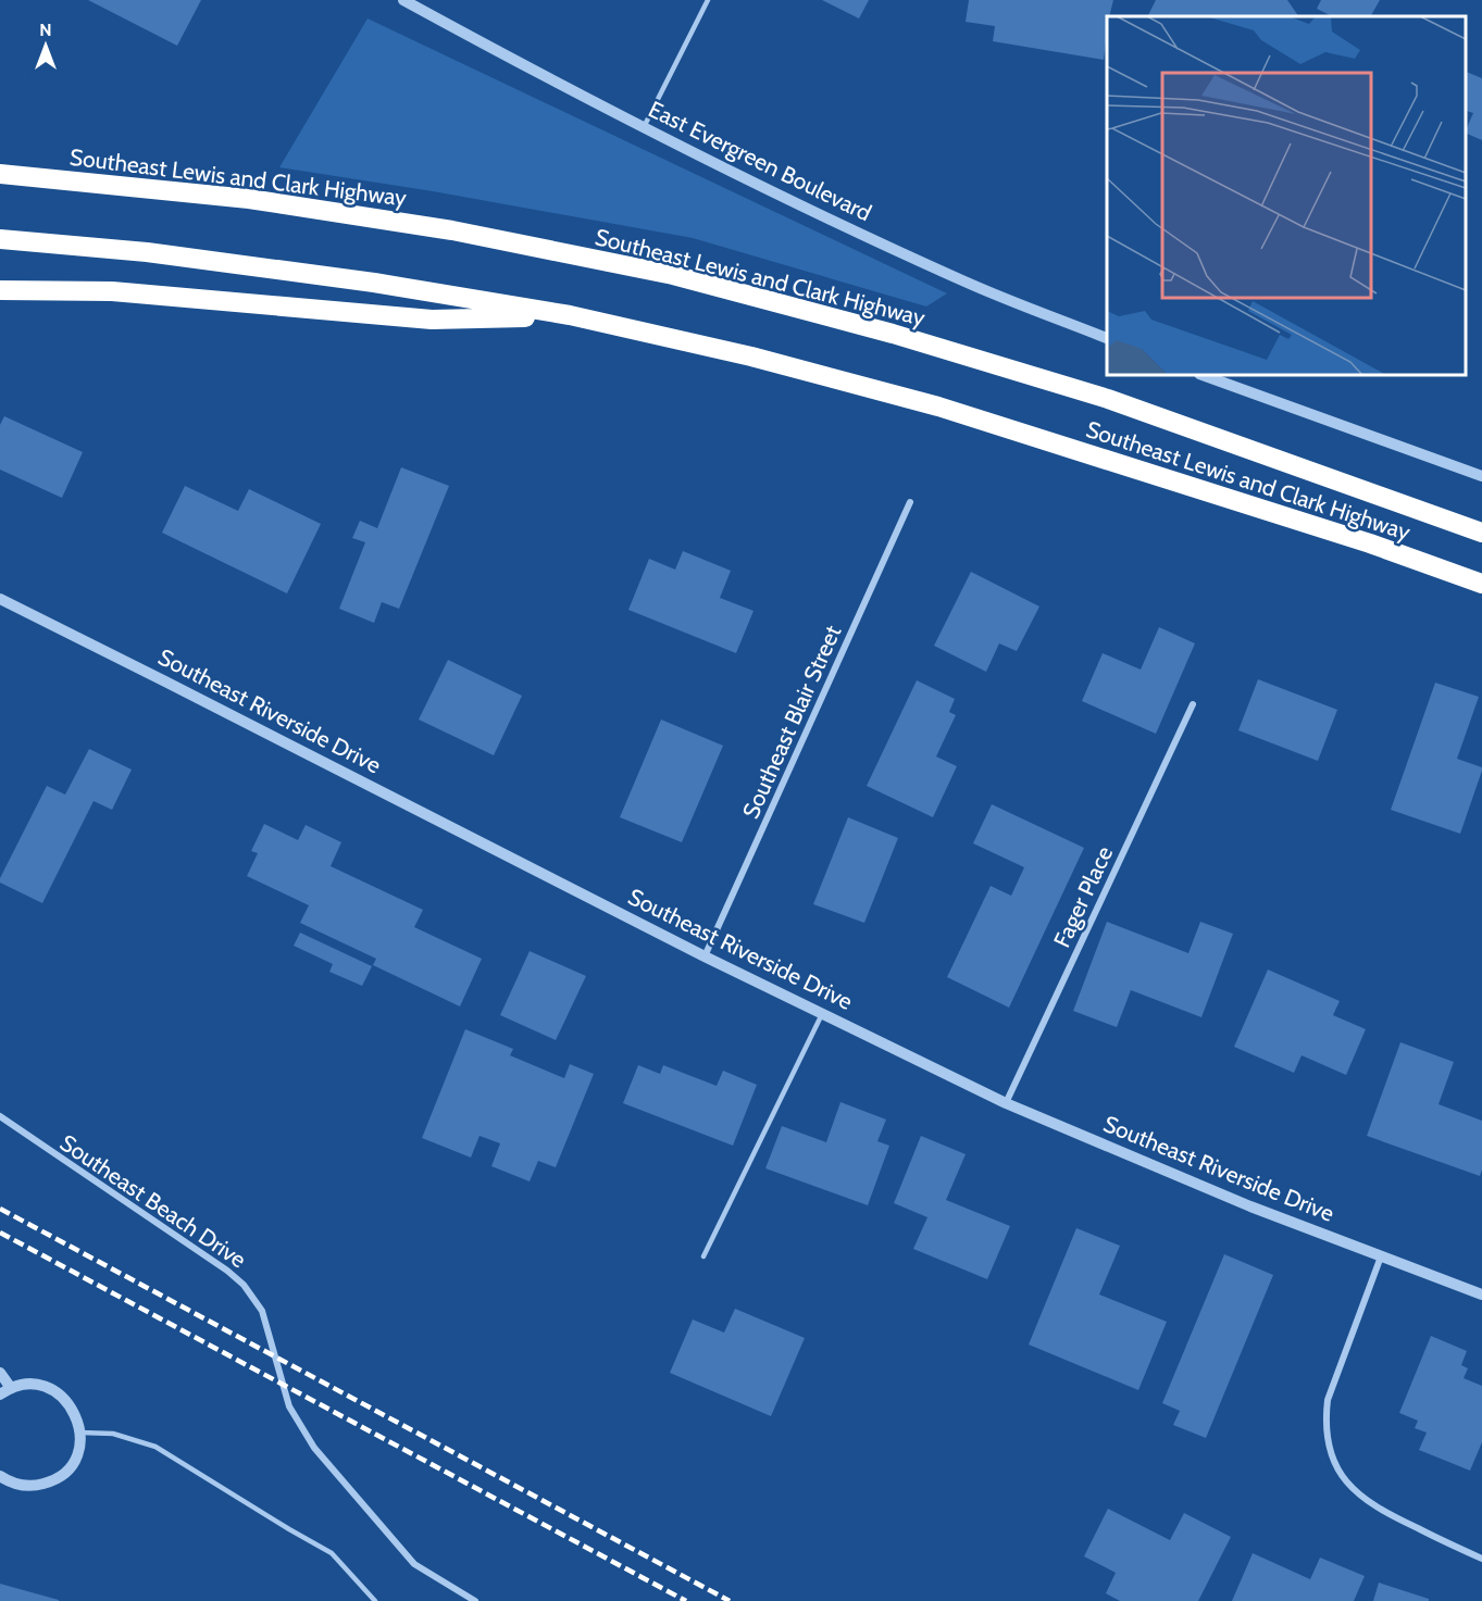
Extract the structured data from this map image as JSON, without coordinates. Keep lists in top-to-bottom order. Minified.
{"streets":{"highway":["Southeast Lewis and Clark Highway"],"street":["East Evergreen Boulevard","Southeast Riverside Drive","Southeast Blair Street","Fager Place","Southeast Beach Drive"]},"crossings":[["Southeast Riverside Drive","Southeast Blair Street"],["Southeast Riverside Drive","Fager Place"]],"north":"top"}
